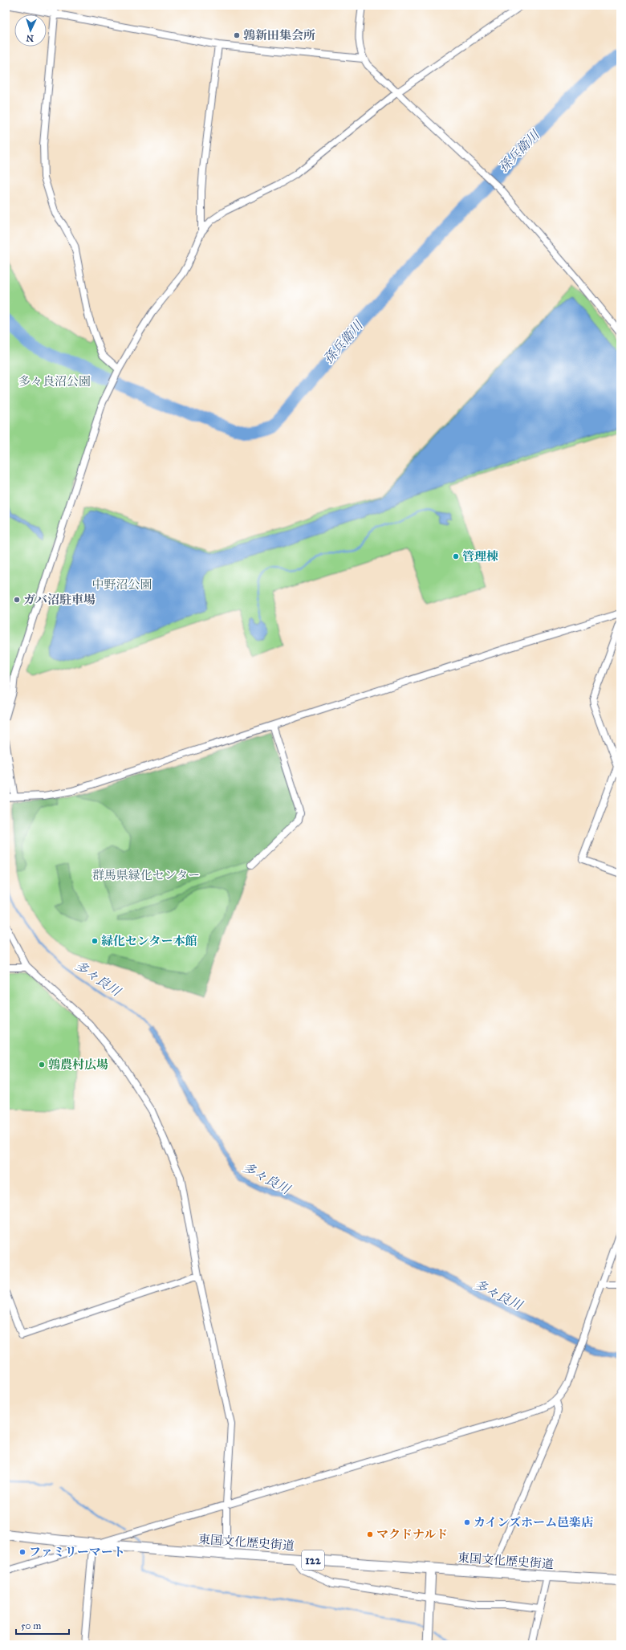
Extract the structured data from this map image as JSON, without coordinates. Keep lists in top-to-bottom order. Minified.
{"streets":{"highway":["東国文化歴史街道","122"]},"water":["孫兵衛川","多々良川"],"parks":["多々良沼公園","中野沼公園","群馬県緑化センター"],"places":["鶉新田集会所","管理棟","ガバ沼駐車場","緑化センター本館","鶉農村広場","カインズホーム邑楽店","マクドナルド","ファミリーマート"],"scale_bar":"50 m","north":"bottom"}
